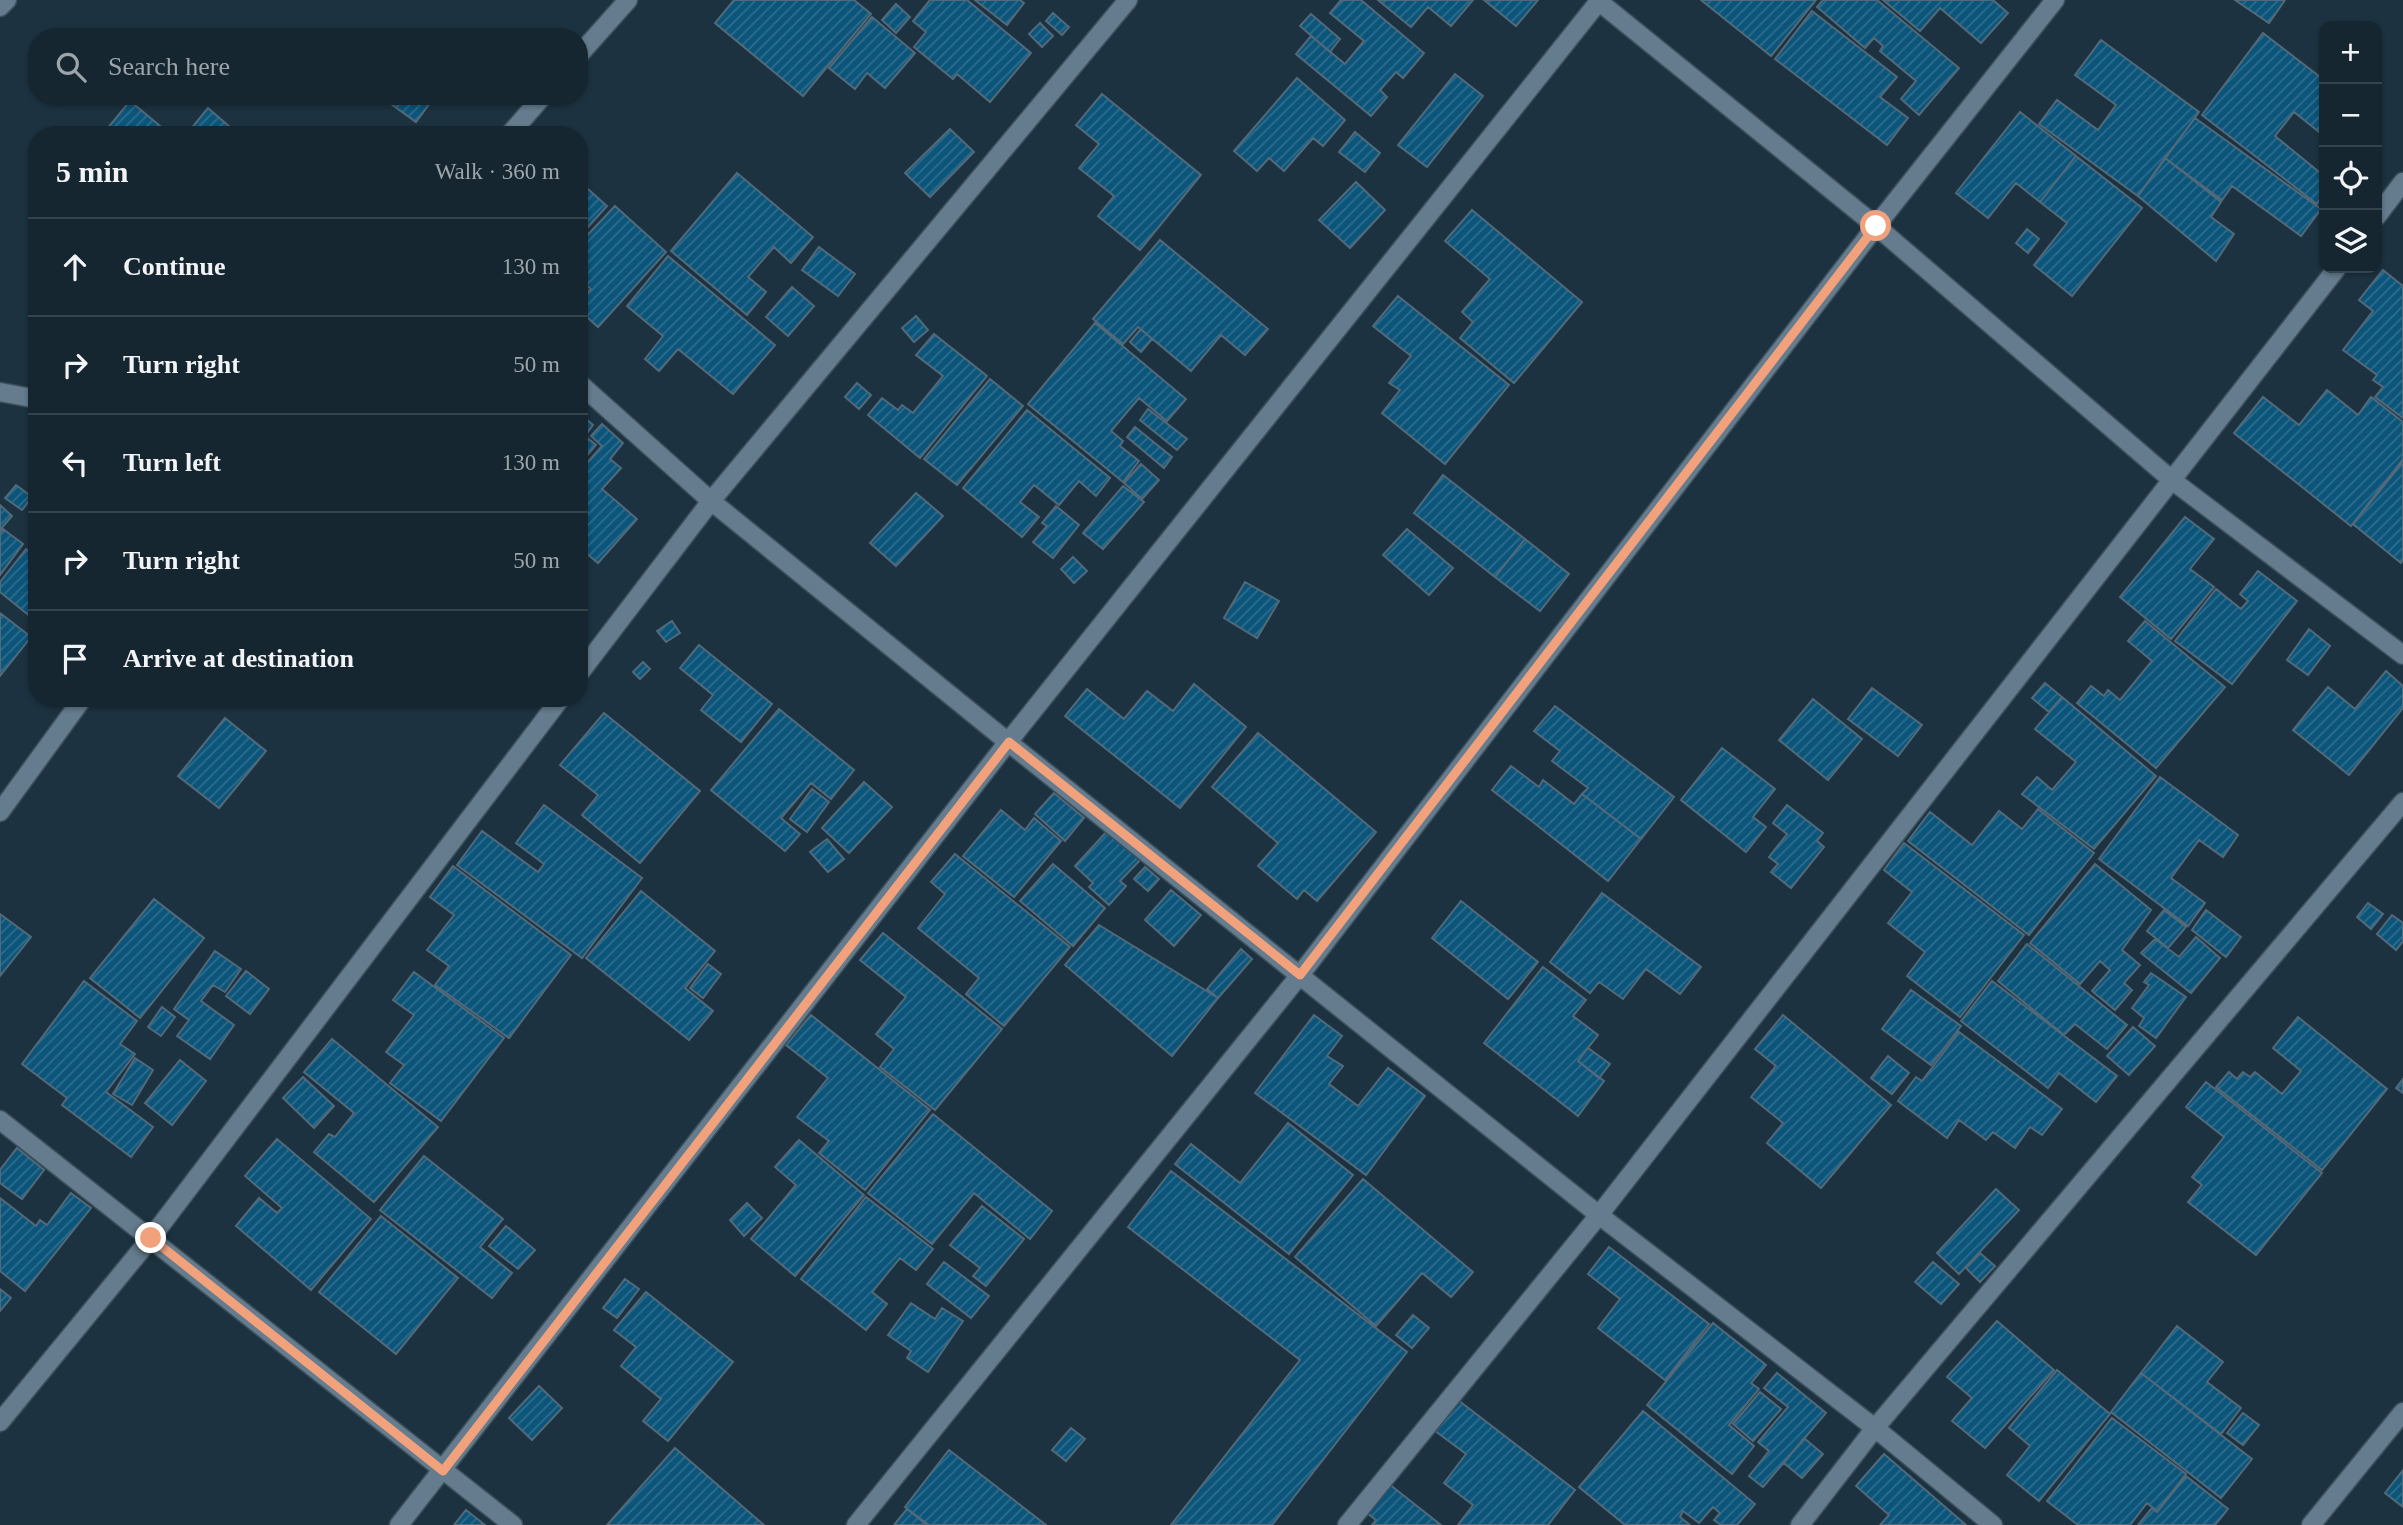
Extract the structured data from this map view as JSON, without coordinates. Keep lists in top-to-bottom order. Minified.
{"page":{"map_buttons":["+","−"],"search":"Search here","heading":["5 min","Walk · 360 m"],"list":[["Continue","130 m"],["Turn right","50 m"],["Turn left","130 m"],["Turn right","50 m"],"Arrive at destination"]}}
